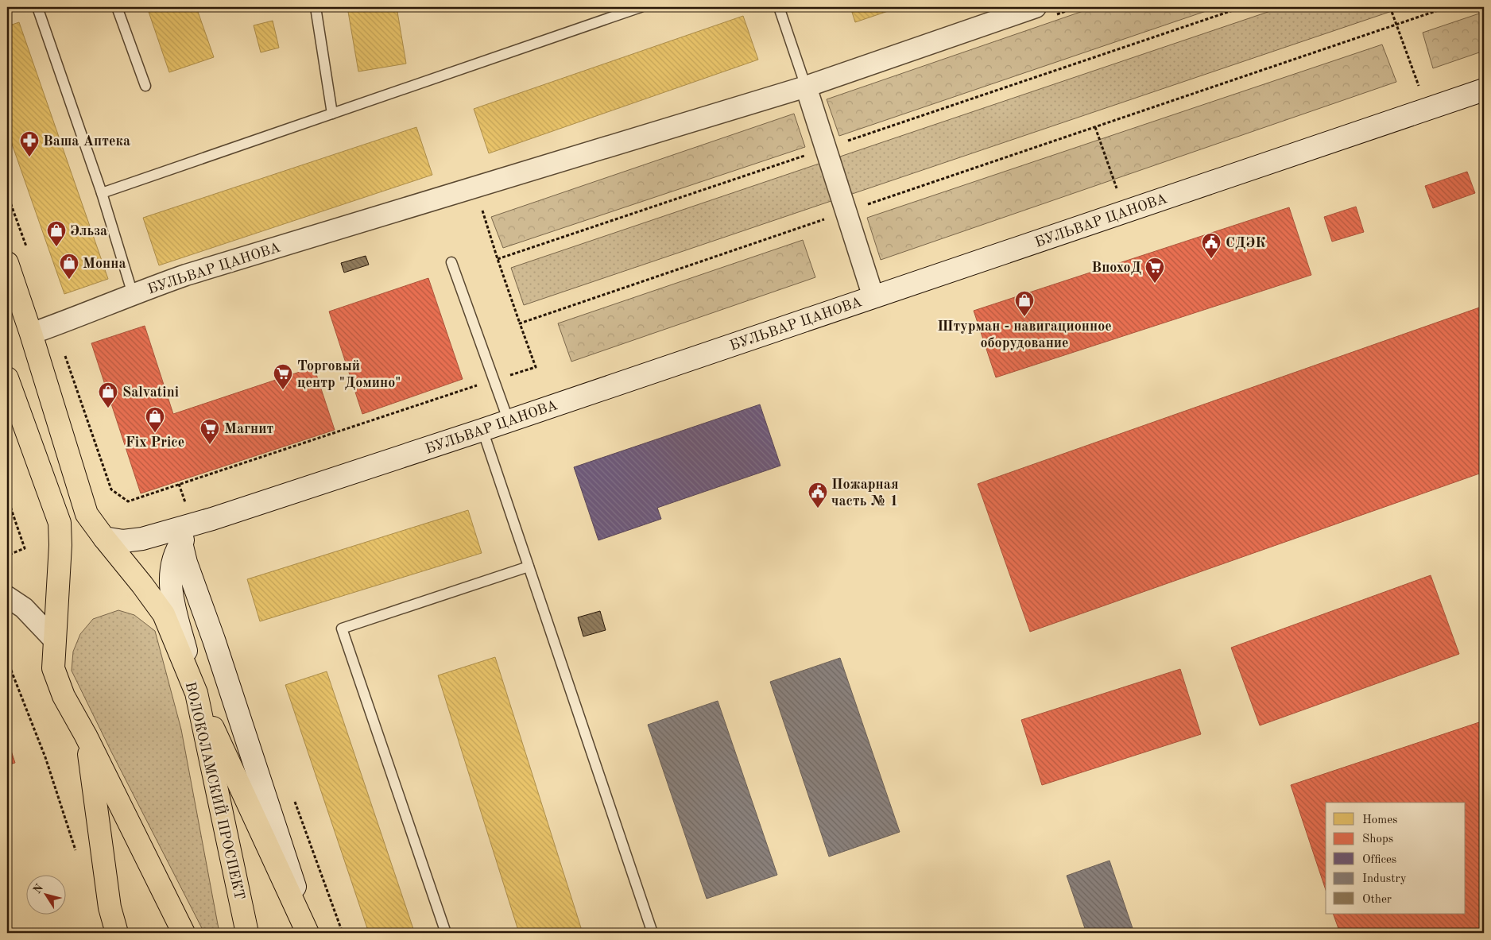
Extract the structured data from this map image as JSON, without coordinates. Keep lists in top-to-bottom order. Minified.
{"streets":{"main road":["ВОЛОКОЛАМСКИЙ ПРОСПЕКТ"],"street":["БУЛЬВАР ЦАНОВА"]},"crossings":[["БУЛЬВАР ЦАНОВА","ВОЛОКОЛАМСКИЙ ПРОСПЕКТ"]],"places":{"pharmacy":["Ваша Аптека"],"shop":["Эльза","Монна","Штурман - навигационное оборудование","Salvatini","Fix Price"],"public building":["СДЭК","Пожарная часть № 1"],"supermarket":["ВпохоД","Торговый центр \"Домино\"","Магнит"]},"legend":["Homes","Shops","Offices","Industry","Other"],"north":"top left"}
